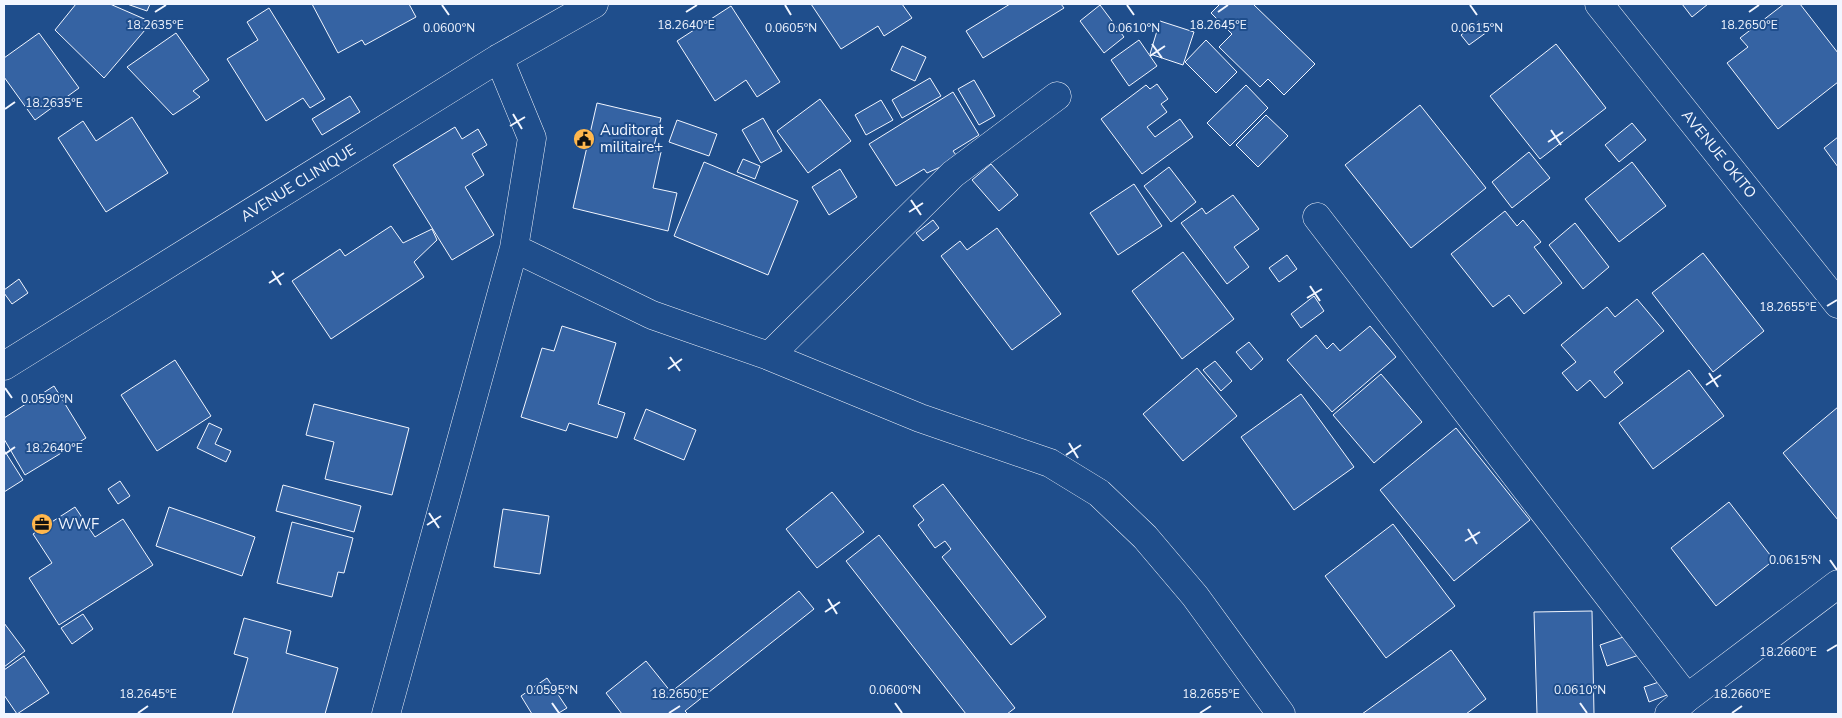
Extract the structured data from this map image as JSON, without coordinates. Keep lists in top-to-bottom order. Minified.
{"streets":{"street":["AVENUE OKITO","AVENUE CLINIQUE"]},"places":{"public building":["Auditorat militaire+"],"office":["WWF"]},"coordinates":["18.2635°E","18.2640°E","18.2645°E","18.2650°E","0.0600°N","0.0605°N","0.0610°N","0.0615°N","18.2655°E","0.0590°N","18.2660°E","0.0595°N"]}
